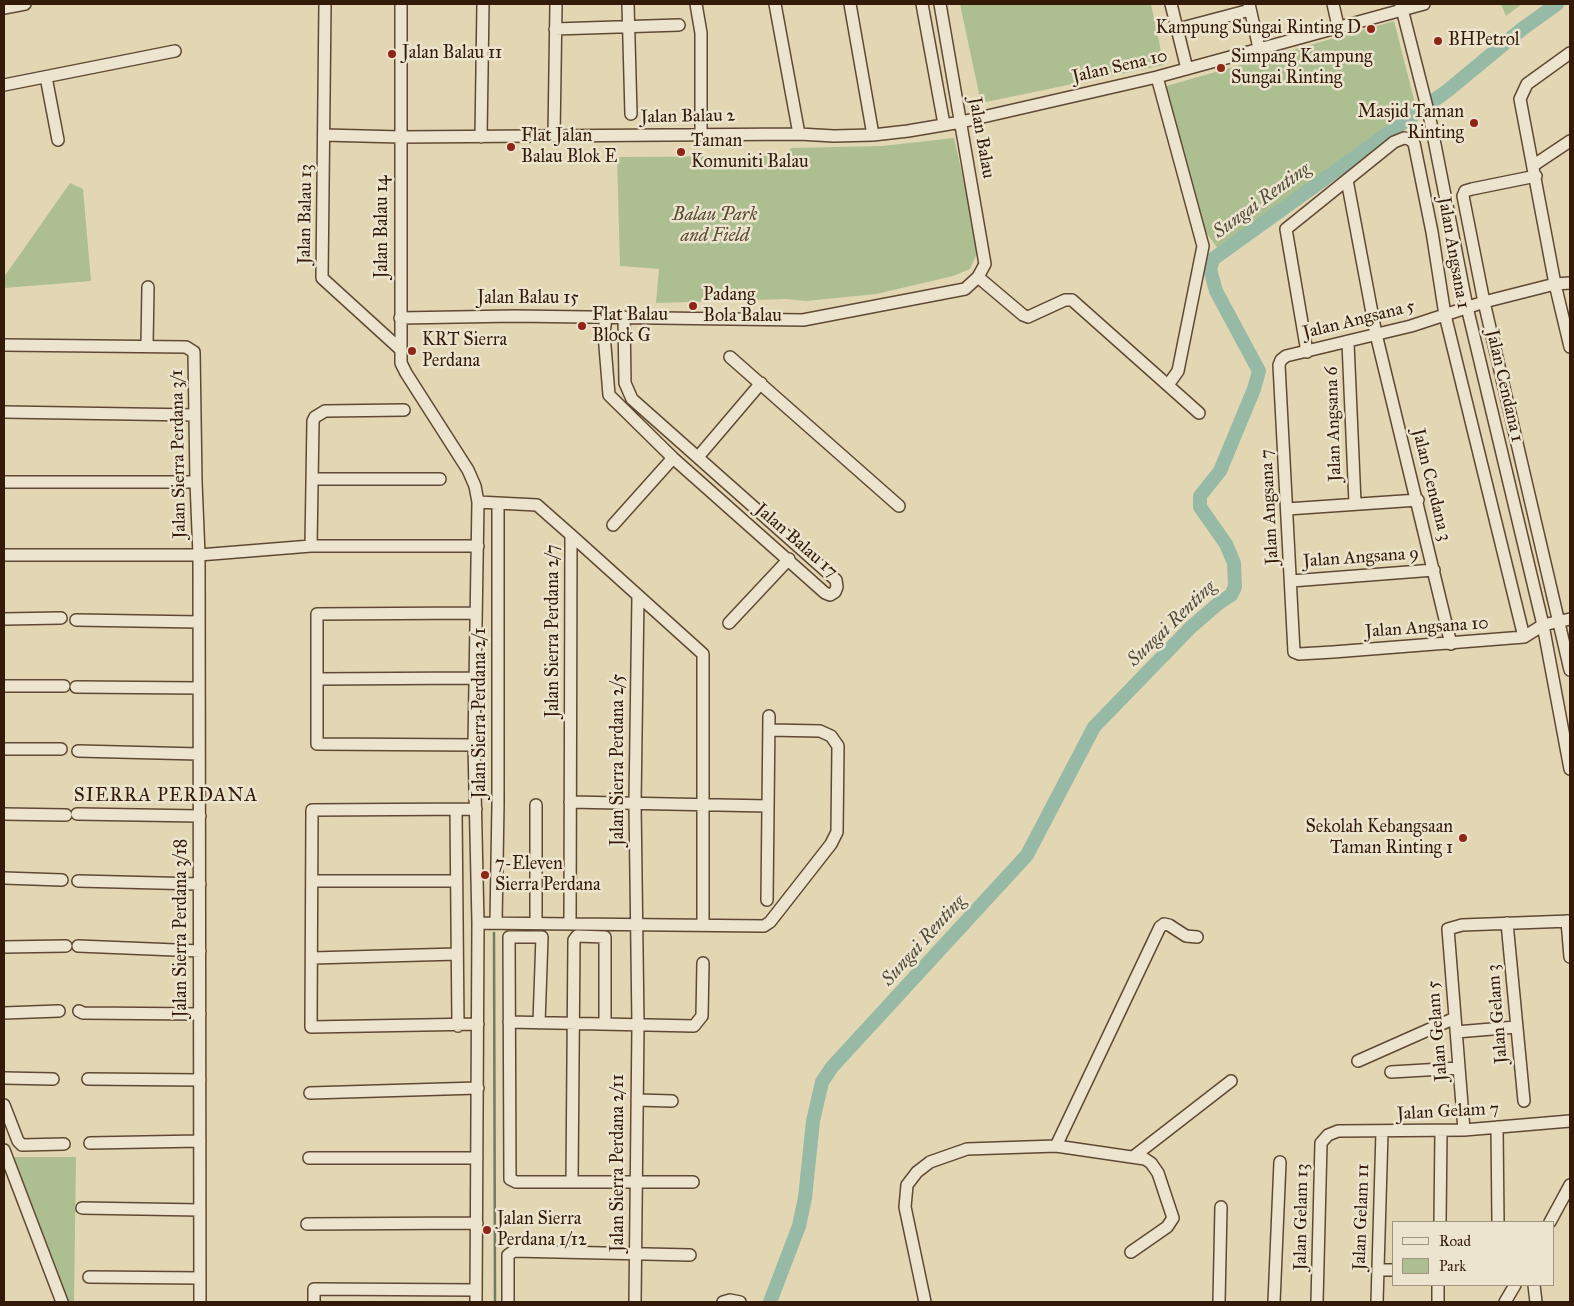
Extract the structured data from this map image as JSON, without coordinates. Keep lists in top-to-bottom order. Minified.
{"streets":{"street":["Jalan Sena 10","Jalan Balau 2","Jalan Balau","Jalan Balau 13","Jalan Balau 14","Jalan Angsana 1","Jalan Balau 15","Jalan Angsana 5","Jalan Cendana 1","Jalan Angsana 6","Jalan Sierra Perdana 3/1","Jalan Cendana 3","Jalan Angsana 7","Jalan Balau 17","Jalan Angsana 9","Jalan Angsana 10","Jalan Sierra Perdana 2/7","Jalan Sierra Perdana 2/1","Jalan Sierra Perdana 2/5","Jalan Sierra Perdana 3/18","Jalan Gelam 3","Jalan Gelam 5","Jalan Gelam 7","Jalan Sierra Perdana 2/11","Jalan Gelam 13","Jalan Gelam 11"]},"crossings":[["Jalan Sena 10","Jalan Balau 2"],["Jalan Sena 10","Jalan Balau"],["Jalan Sena 10","Jalan Cendana 1"],["Jalan Balau 2","Jalan Balau"],["Jalan Balau 2","Jalan Balau 13"],["Jalan Balau 2","Jalan Balau 14"],["Jalan Balau","Jalan Balau 15"],["Jalan Balau 13","Jalan Balau 14"],["Jalan Balau 14","Jalan Balau 15"],["Jalan Balau 14","Jalan Sierra Perdana 2/7"],["Jalan Angsana 1","Jalan Angsana 5"],["Jalan Angsana 1","Jalan Cendana 3"],["Jalan Angsana 1","Jalan Angsana 10"],["Jalan Balau 15","Jalan Balau 17"],["Jalan Angsana 5","Jalan Cendana 1"],["Jalan Angsana 5","Jalan Angsana 6"],["Jalan Angsana 5","Jalan Cendana 3"],["Jalan Angsana 5","Jalan Angsana 7"],["Jalan Cendana 1","Jalan Angsana 10"],["Jalan Sierra Perdana 3/1","Jalan Sierra Perdana 3/18"],["Jalan Cendana 3","Jalan Angsana 9"],["Jalan Cendana 3","Jalan Angsana 10"],["Jalan Angsana 7","Jalan Angsana 9"],["Jalan Angsana 7","Jalan Angsana 10"],["Jalan Sierra Perdana 2/7","Jalan Sierra Perdana 2/1"],["Jalan Sierra Perdana 2/5","Jalan Sierra Perdana 2/11"],["Jalan Gelam 3","Jalan Gelam 5"],["Jalan Gelam 5","Jalan Gelam 7"],["Jalan Gelam 7","Jalan Gelam 13"],["Jalan Gelam 7","Jalan Gelam 11"]],"districts":["SIERRA PERDANA"],"water":["Sungai Renting"],"parks":["Balau Park and Field"],"places":["Kampung Sungai Rinting D","BHPetrol","Jalan Balau 11","Simpang Kampung Sungai Rinting","Masjid Taman Rinting","Flat Jalan Balau Blok E","Taman Komuniti Balau","Padang Bola Balau","Flat Balau Block G","KRT Sierra Perdana","Sekolah Kebangsaan Taman Rinting 1","7-Eleven Sierra Perdana","Jalan Sierra Perdana 1/12"],"legend":["Road","Park"]}
